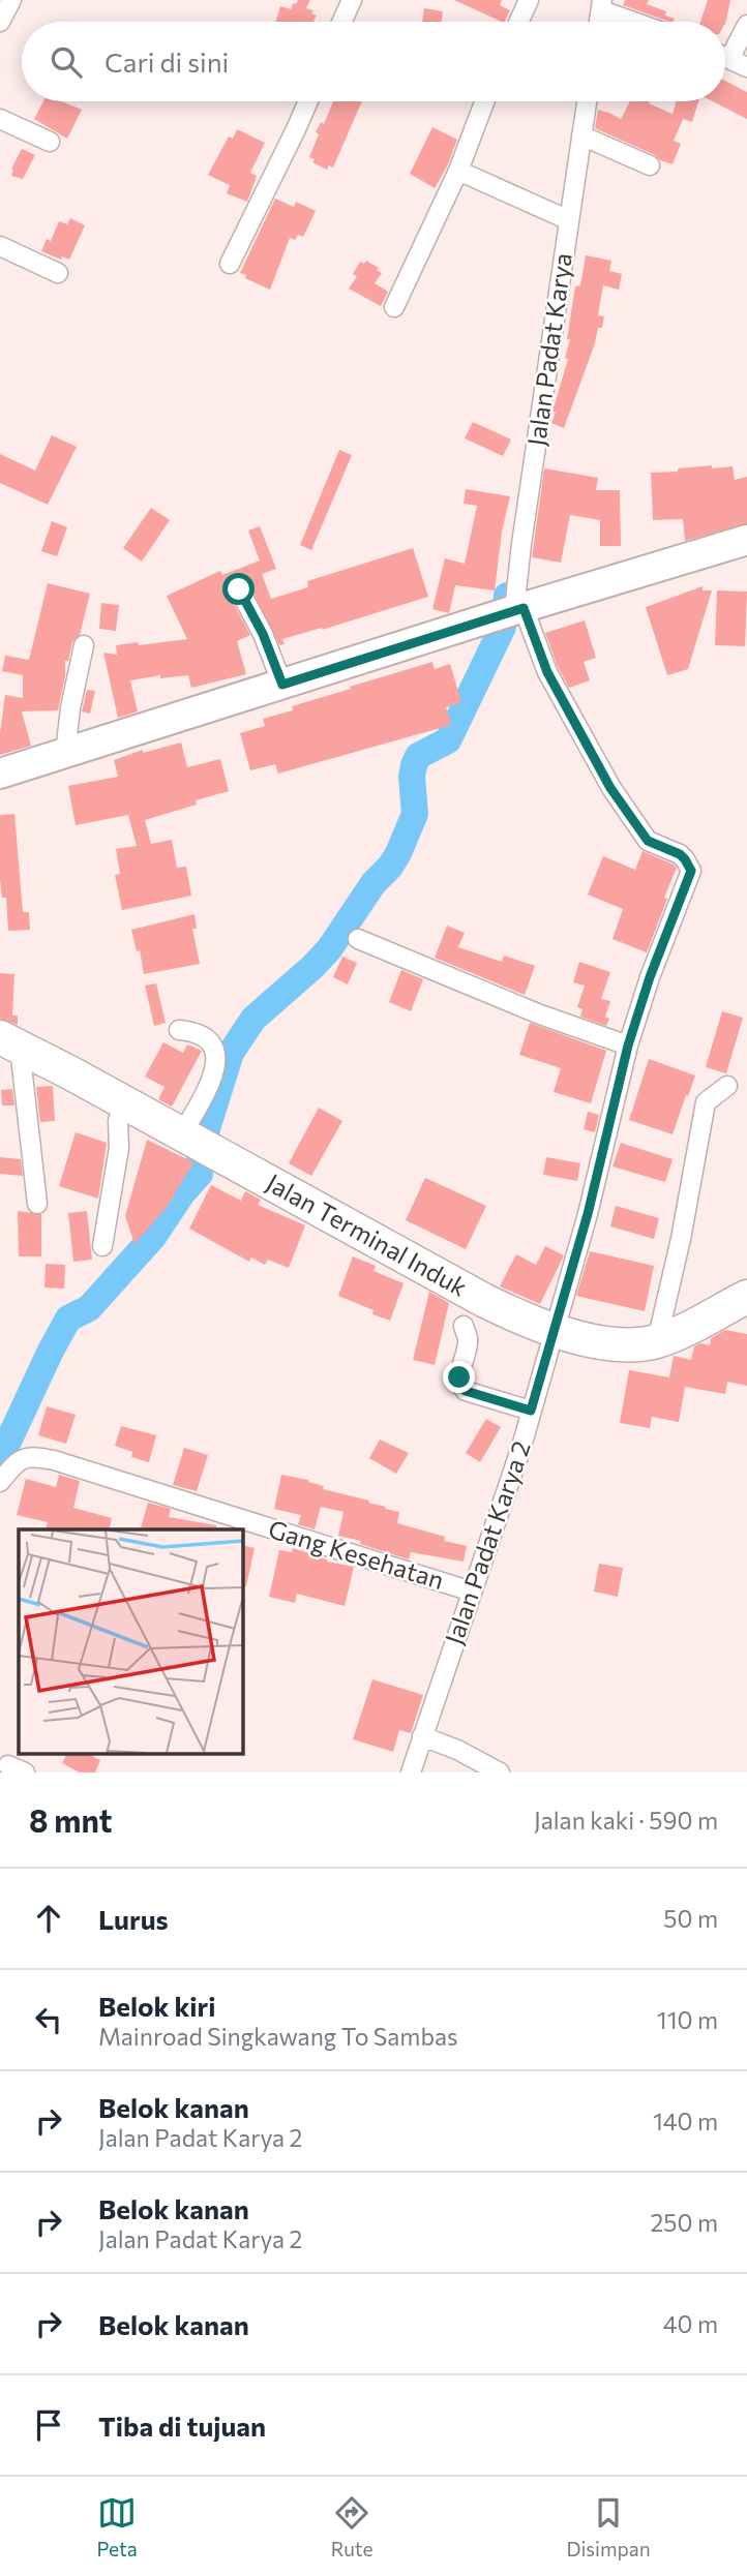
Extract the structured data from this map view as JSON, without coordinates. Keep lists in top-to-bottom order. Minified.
{"streets":{"highway":["Jalan Terminal Induk"],"street":["Jalan Padat Karya","Jalan Padat Karya 2","Gang Kesehatan"]},"crossings":[["Jalan Padat Karya","Jalan Padat Karya 2"],["Jalan Terminal Induk","Jalan Padat Karya 2"],["Jalan Padat Karya 2","Gang Kesehatan"]],"page":{"search":"Cari di sini","heading":["8 mnt","Jalan kaki · 590 m"],"list":[["Lurus","50 m"],["Belok kiri","Mainroad Singkawang To Sambas","110 m"],["Belok kanan","Jalan Padat Karya 2","140 m"],["Belok kanan","Jalan Padat Karya 2","250 m"],["Belok kanan","40 m"],"Tiba di tujuan"],"nav":["Peta","Rute","Disimpan"]}}
